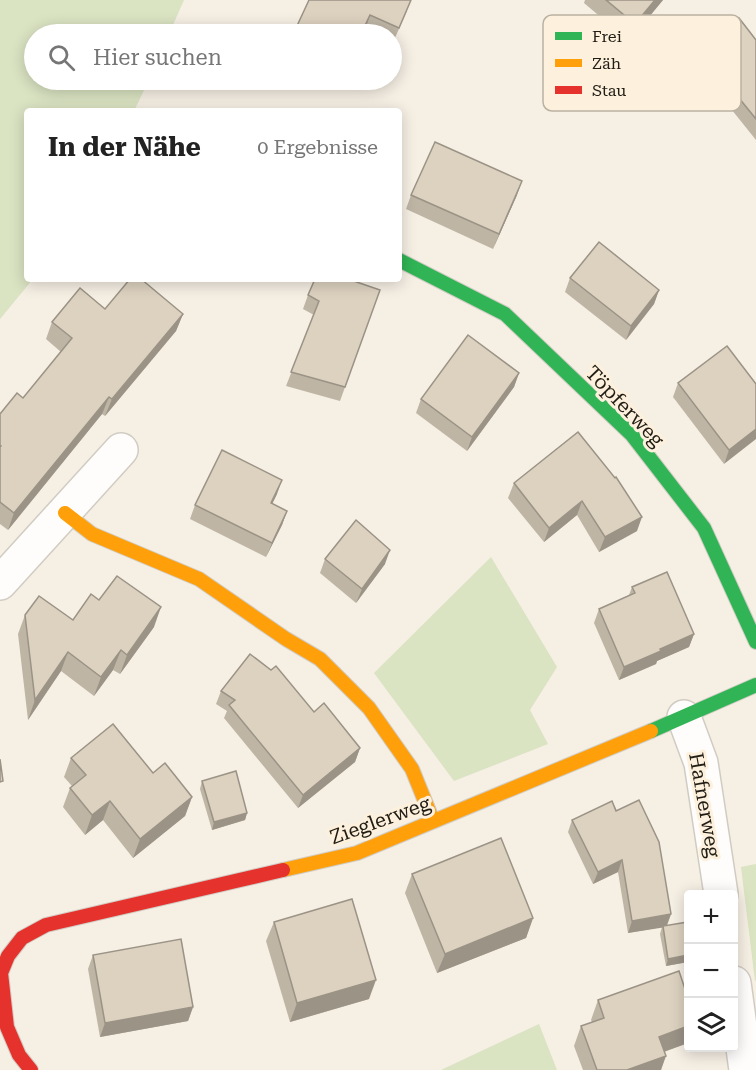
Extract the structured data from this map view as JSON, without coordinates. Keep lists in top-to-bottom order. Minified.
{"streets":{"street":["Töpferweg","Hafnerweg","Zieglerweg"]},"crossings":[["Hafnerweg","Zieglerweg"]],"legend":["Frei","Zäh","Stau"],"page":{"search":"Hier suchen","heading":["In der Nähe","0 Ergebnisse"],"map_buttons":["+","−"]}}
